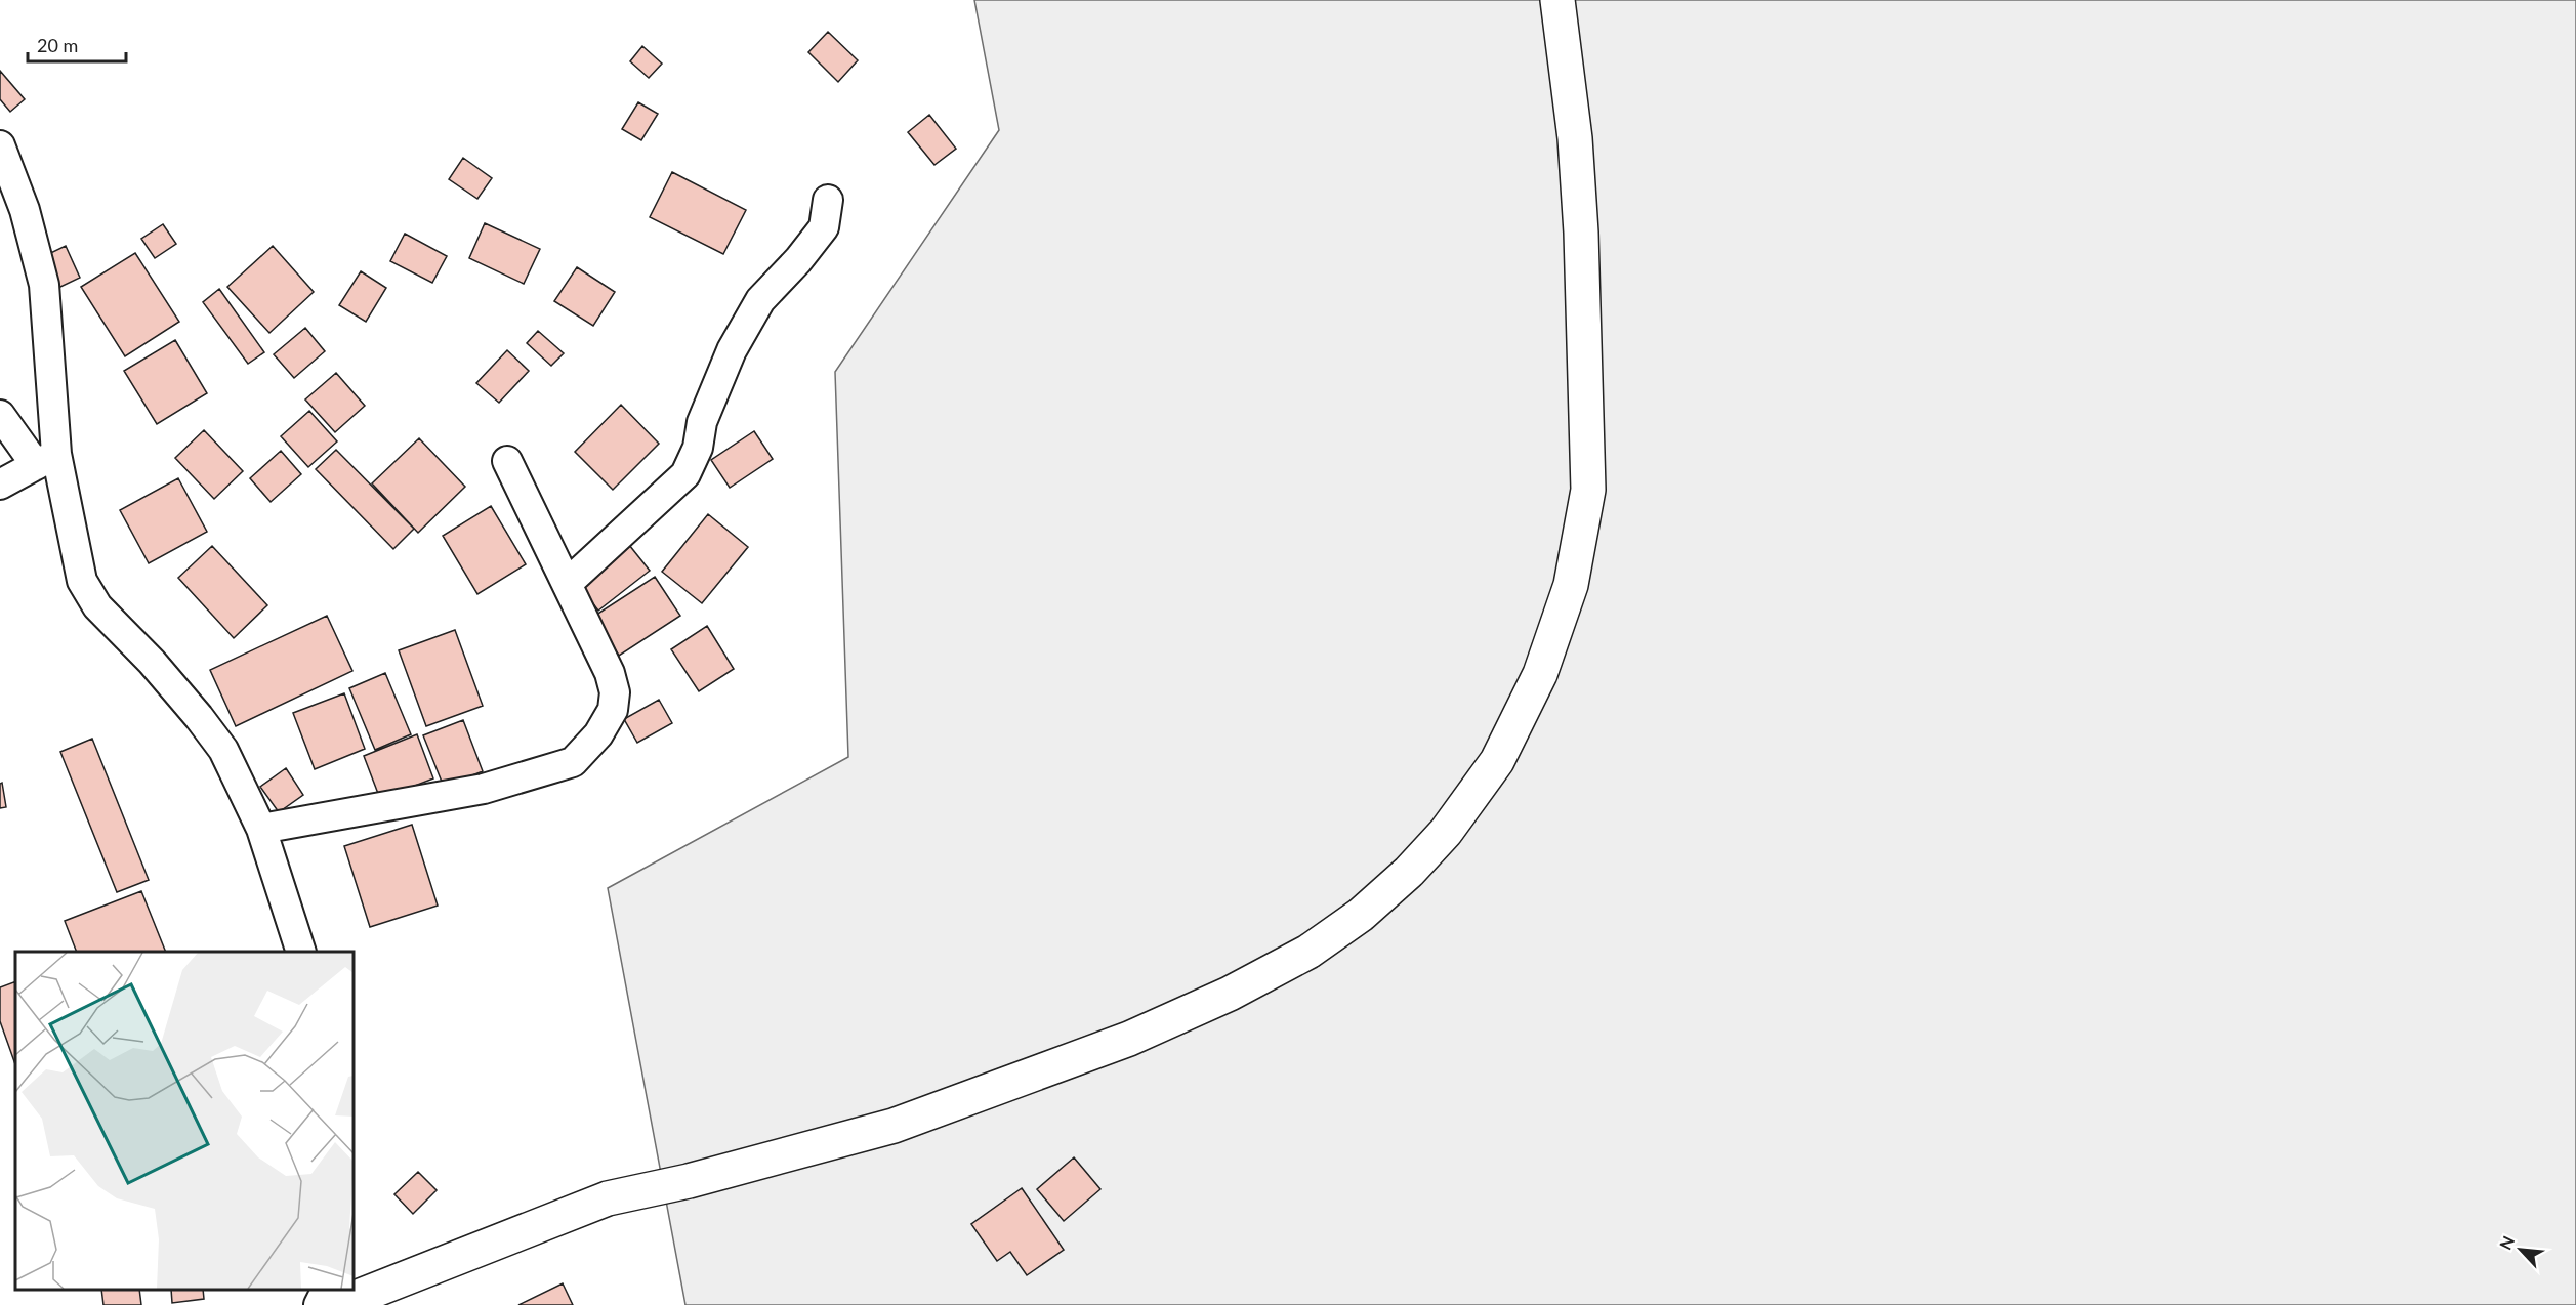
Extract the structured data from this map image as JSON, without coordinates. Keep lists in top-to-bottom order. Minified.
{"scale_bar":"20 m","north":"top left"}
